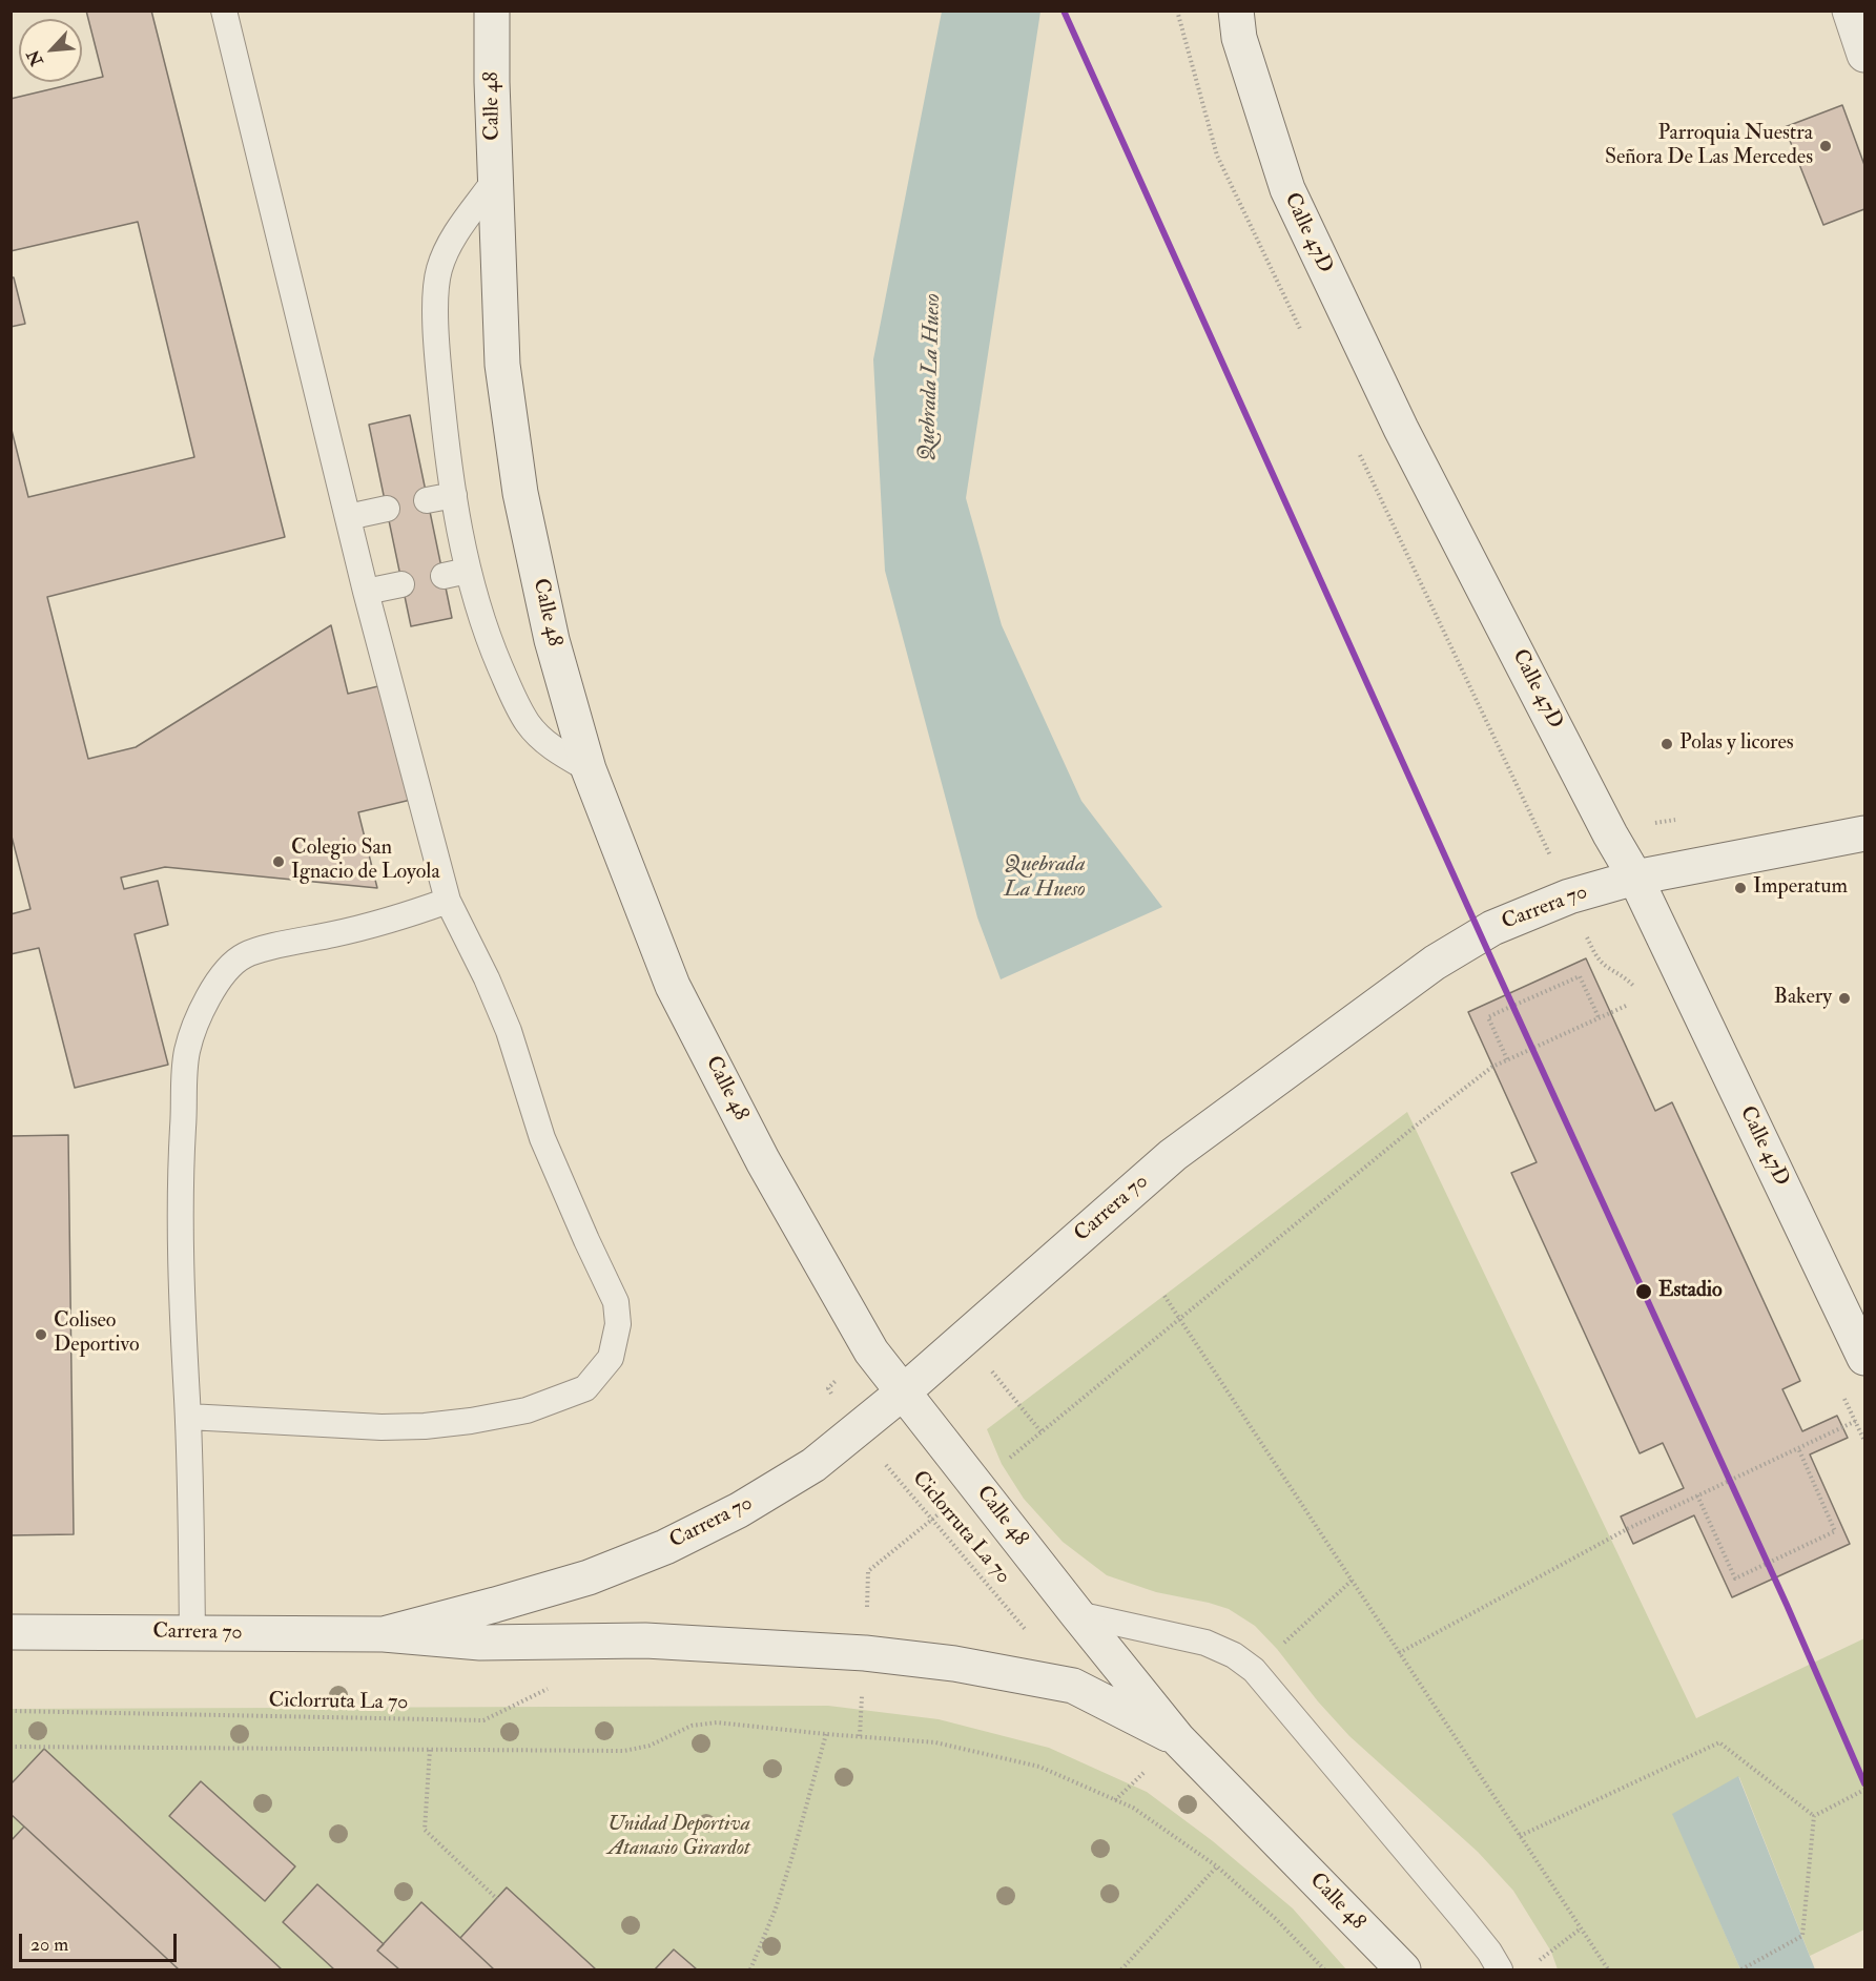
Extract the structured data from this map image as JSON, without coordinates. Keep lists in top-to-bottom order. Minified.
{"streets":{"main road":["Calle 48","Calle 47D","Carrera 70"],"path":["Ciclorruta La 70"]},"crossings":[["Calle 48","Carrera 70"],["Calle 47D","Carrera 70"],["Carrera 70","Ciclorruta La 70"]],"water":["Quebrada La Hueso"],"parks":["Unidad Deportiva Atanasio Girardot"],"places":["Parroquia Nuestra Señora De Las Mercedes","Polas y licores","Colegio San Ignacio de Loyola","Imperatum","Bakery","Estadio","Coliseo Deportivo"],"scale_bar":"20 m","north":"bottom left"}
